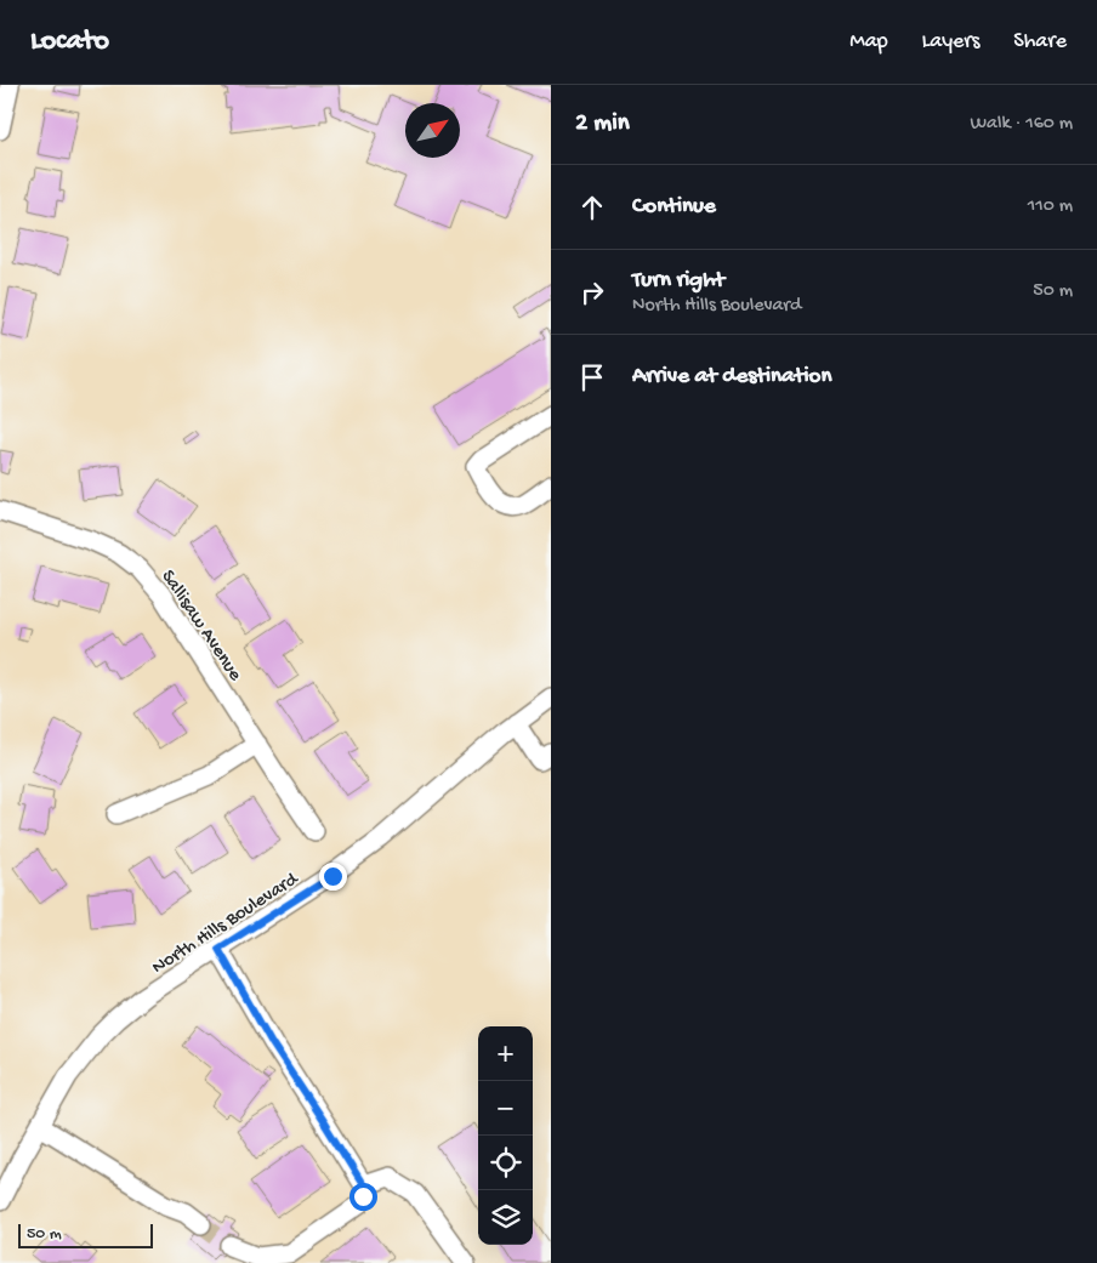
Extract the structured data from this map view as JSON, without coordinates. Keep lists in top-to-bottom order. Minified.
{"streets":{"street":["Sallisaw Avenue","North Hills Boulevard"]},"scale_bar":"50 m","north":"top right","page":{"header":"Locato","nav":["Map","Layers","Share"],"heading":["2 min","Walk · 160 m"],"list":[["Continue","110 m"],["Turn right","North Hills Boulevard","50 m"],"Arrive at destination"],"map_buttons":["+","−"],"scale":"50 m"}}
